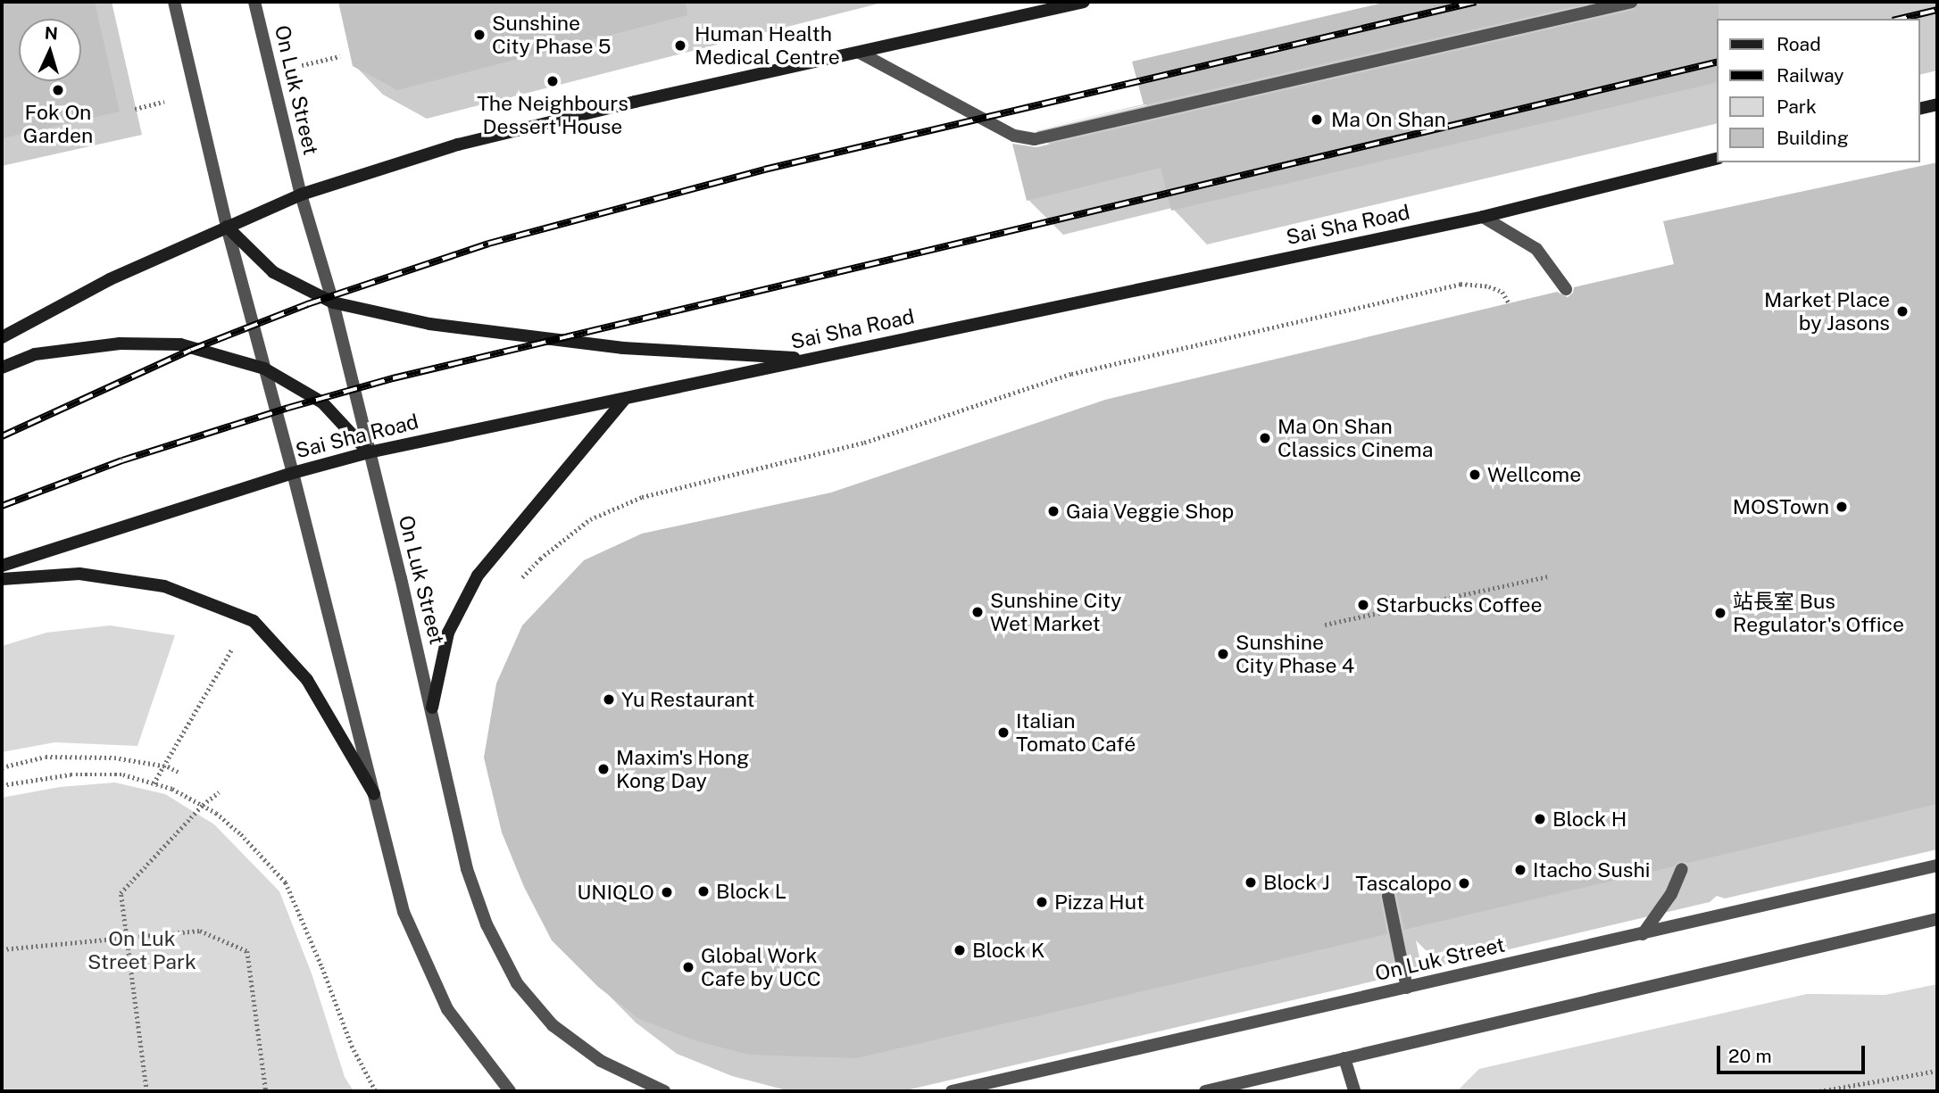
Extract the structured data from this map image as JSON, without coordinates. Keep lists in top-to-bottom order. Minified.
{"streets":{"main road":["Sai Sha Road"],"street":["On Luk Street"]},"crossings":[["On Luk Street","Sai Sha Road"]],"parks":["On Luk Street Park"],"places":["Sunshine City Phase 5","Human Health Medical Centre","The Neighbours Dessert House","Fok On Garden","Ma On Shan","Market Place by Jasons","Ma On Shan Classics Cinema","Wellcome","MOSTown","Gaia Veggie Shop","Starbucks Coffee","Sunshine City Wet Market","站長室 Bus Regulator's Office","Sunshine City Phase 4","Yu Restaurant","Italian Tomato Café","Maxim's Hong Kong Day","Block H","Itacho Sushi","Block J","Tascalopo","Block L","UNIQLO","Pizza Hut","Block K","Global Work Cafe by UCC"],"legend":["Road","Railway","Park","Building"],"scale_bar":"20 m","north":"top"}
